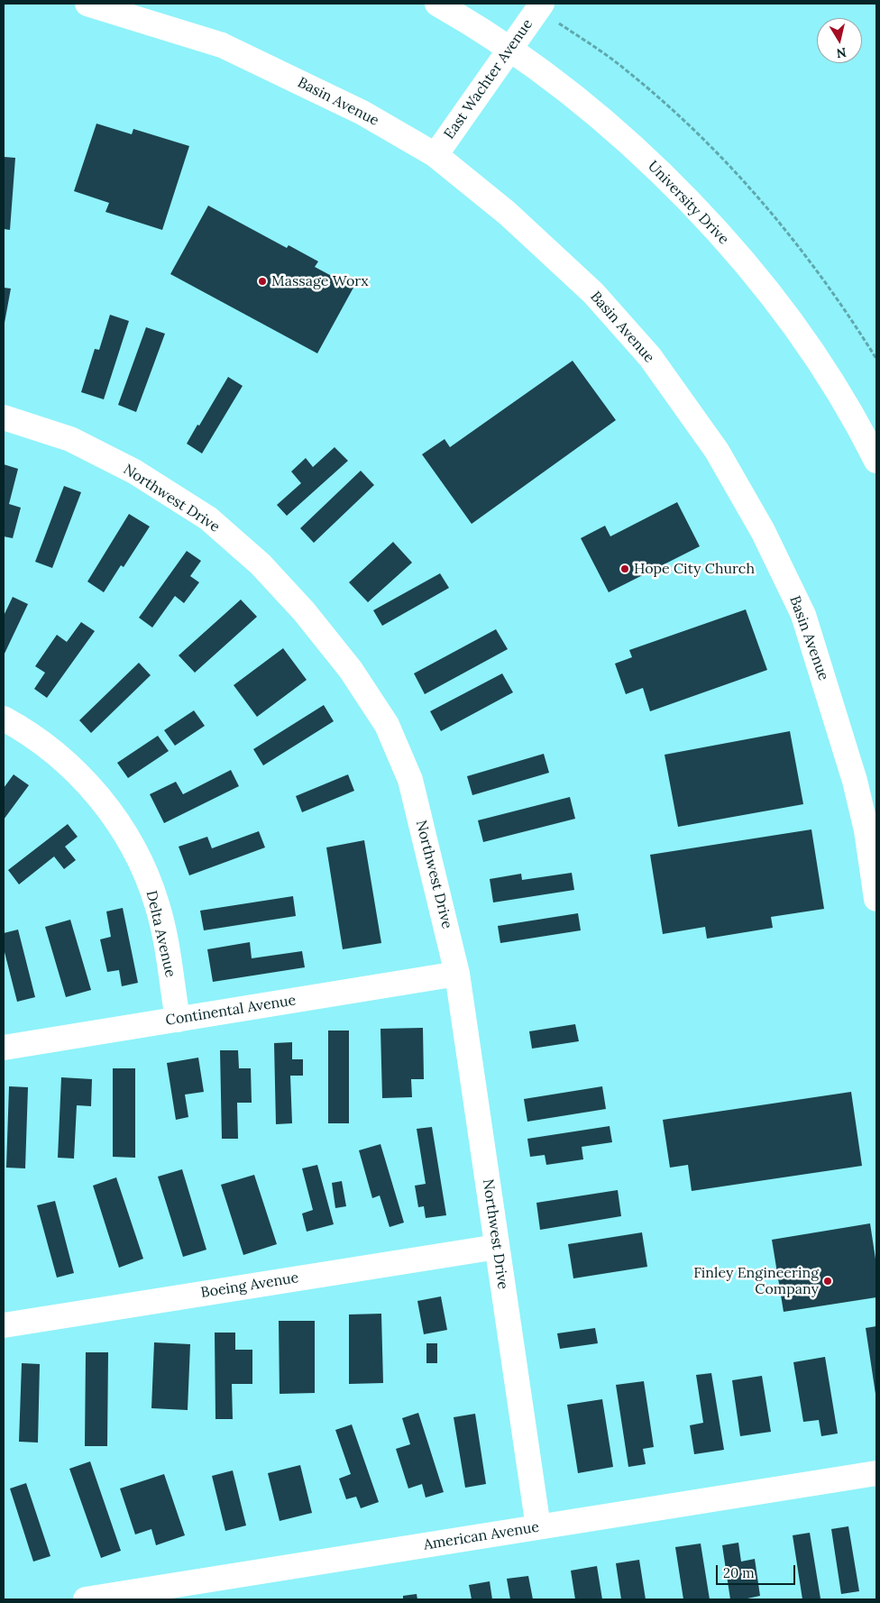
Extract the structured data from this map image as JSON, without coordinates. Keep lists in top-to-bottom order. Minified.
{"streets":{"street":["East Wachter Avenue","Basin Avenue","University Drive","Northwest Drive","Delta Avenue","Continental Avenue","Boeing Avenue","American Avenue"]},"crossings":[["East Wachter Avenue","Basin Avenue"],["East Wachter Avenue","University Drive"],["Northwest Drive","Continental Avenue"],["Northwest Drive","Boeing Avenue"],["Northwest Drive","American Avenue"],["Delta Avenue","Continental Avenue"]],"places":["Massage Worx","Hope City Church","Finley Engineering Company"],"scale_bar":"20 m","north":"bottom"}
